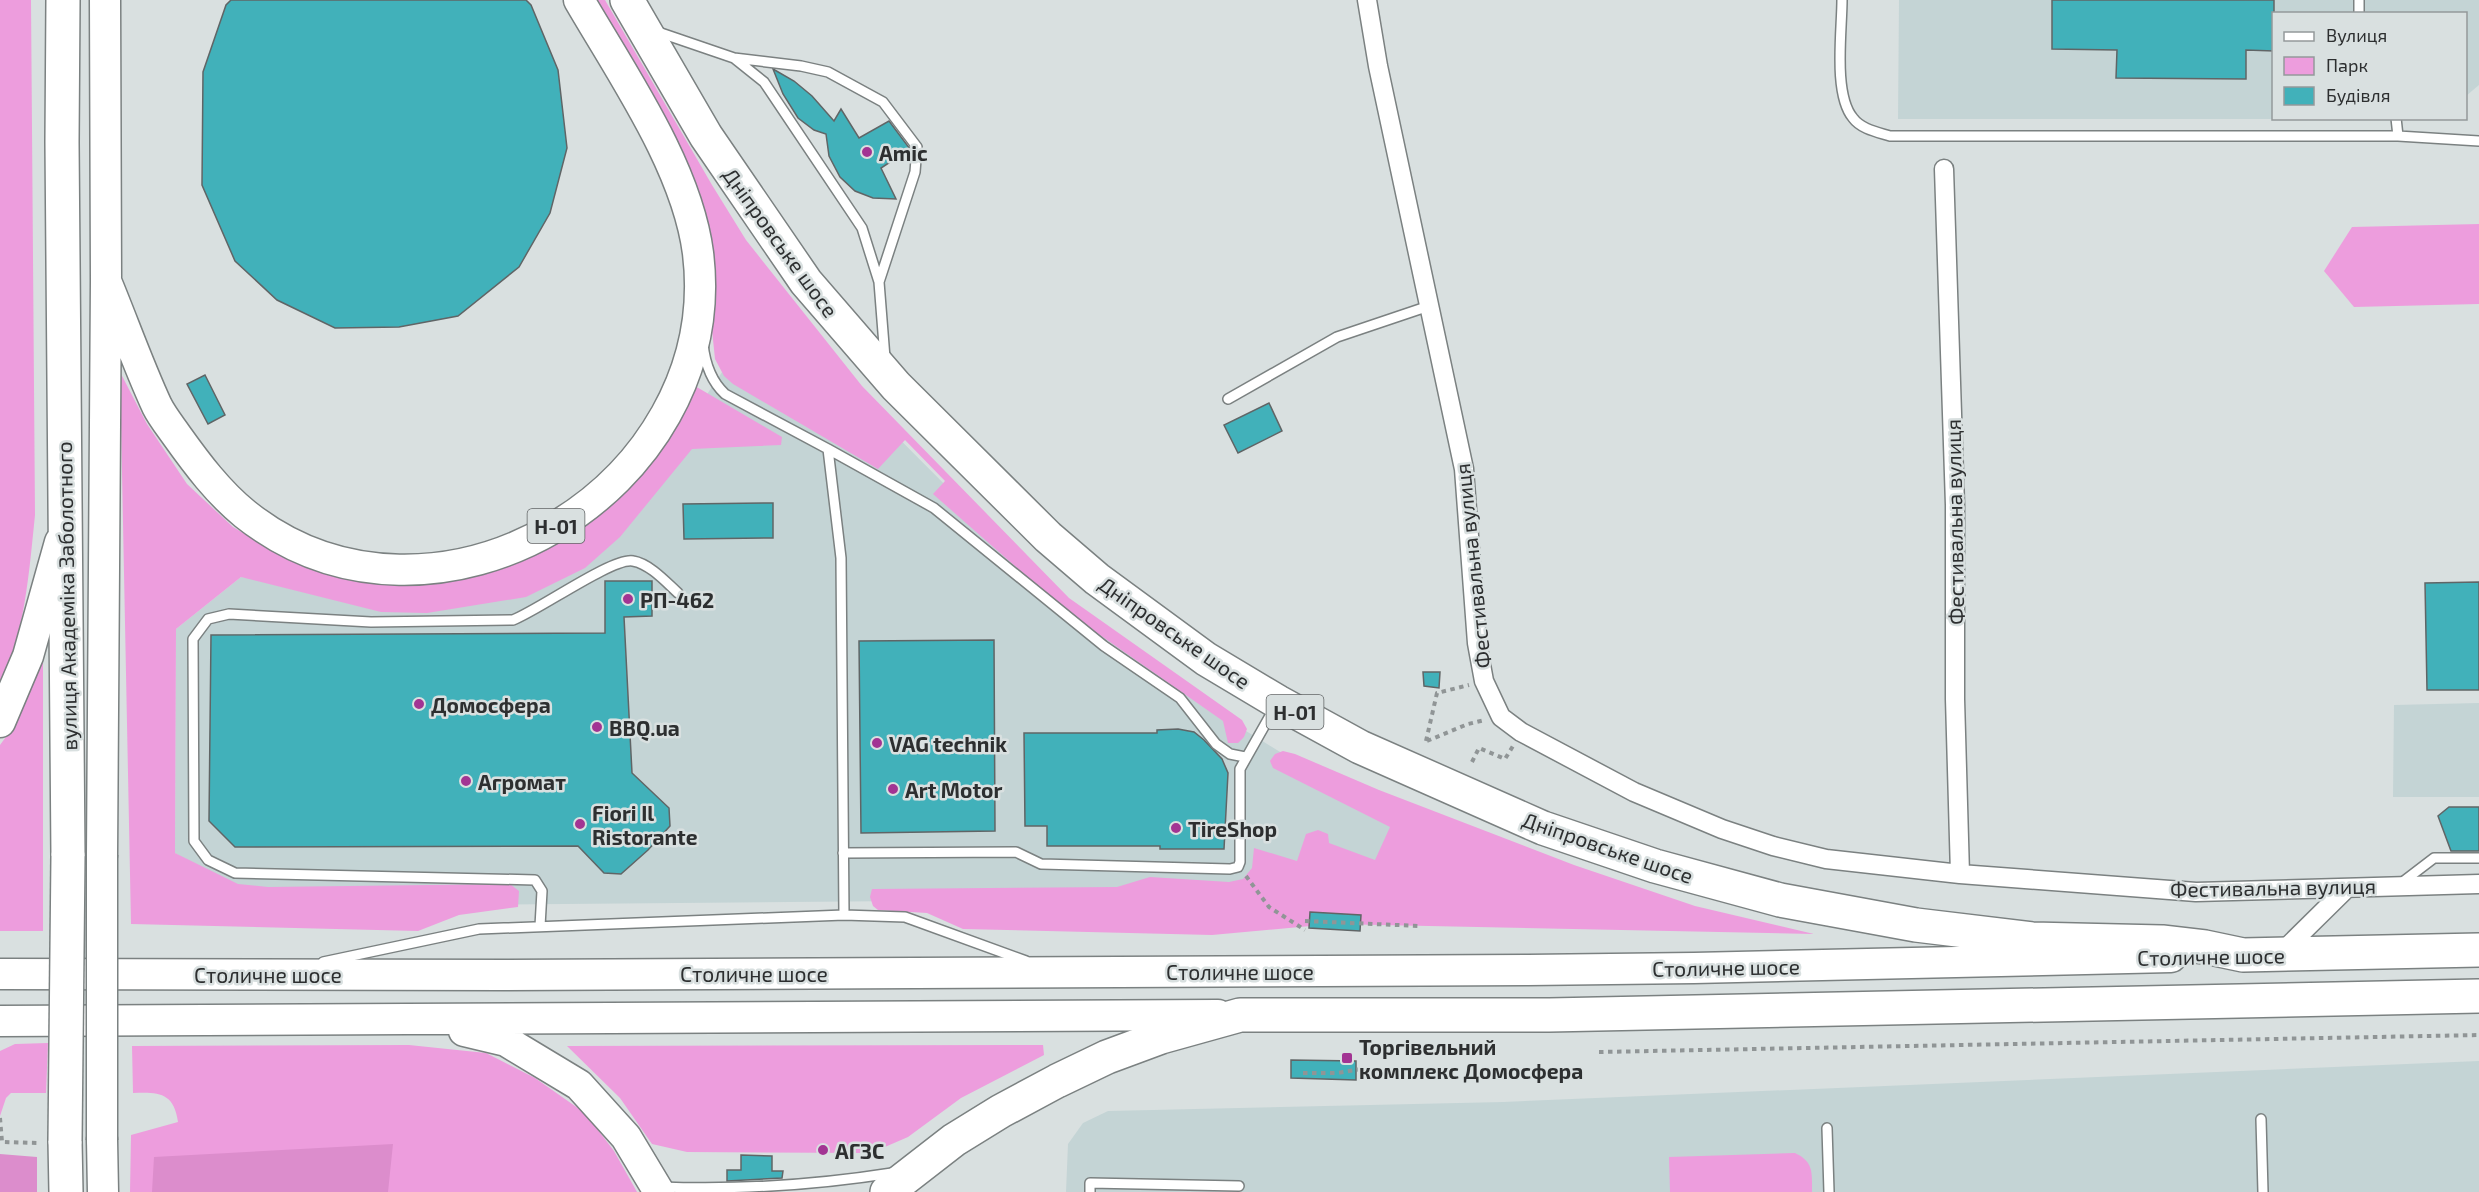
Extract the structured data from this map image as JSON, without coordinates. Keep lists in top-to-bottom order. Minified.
{"streets":{"highway":["Дніпровське шосе","Н-01","вулиця Академіка Заболотного","Столичне шосе"],"street":["Фестивальна вулиця"]},"crossings":[["Дніпровське шосе","Столичне шосе"],["Н-01","вулиця Академіка Заболотного"]],"places":{"other":["Amic","РП-462","Домосфера","BBQ.ua","VAG technik","Агромат","Art Motor","Fiori Il Ristorante","TireShop","АГЗС"],"transit":["Торгівельний комплекс Домосфера"]},"legend":["Вулиця","Парк","Будівля"]}
